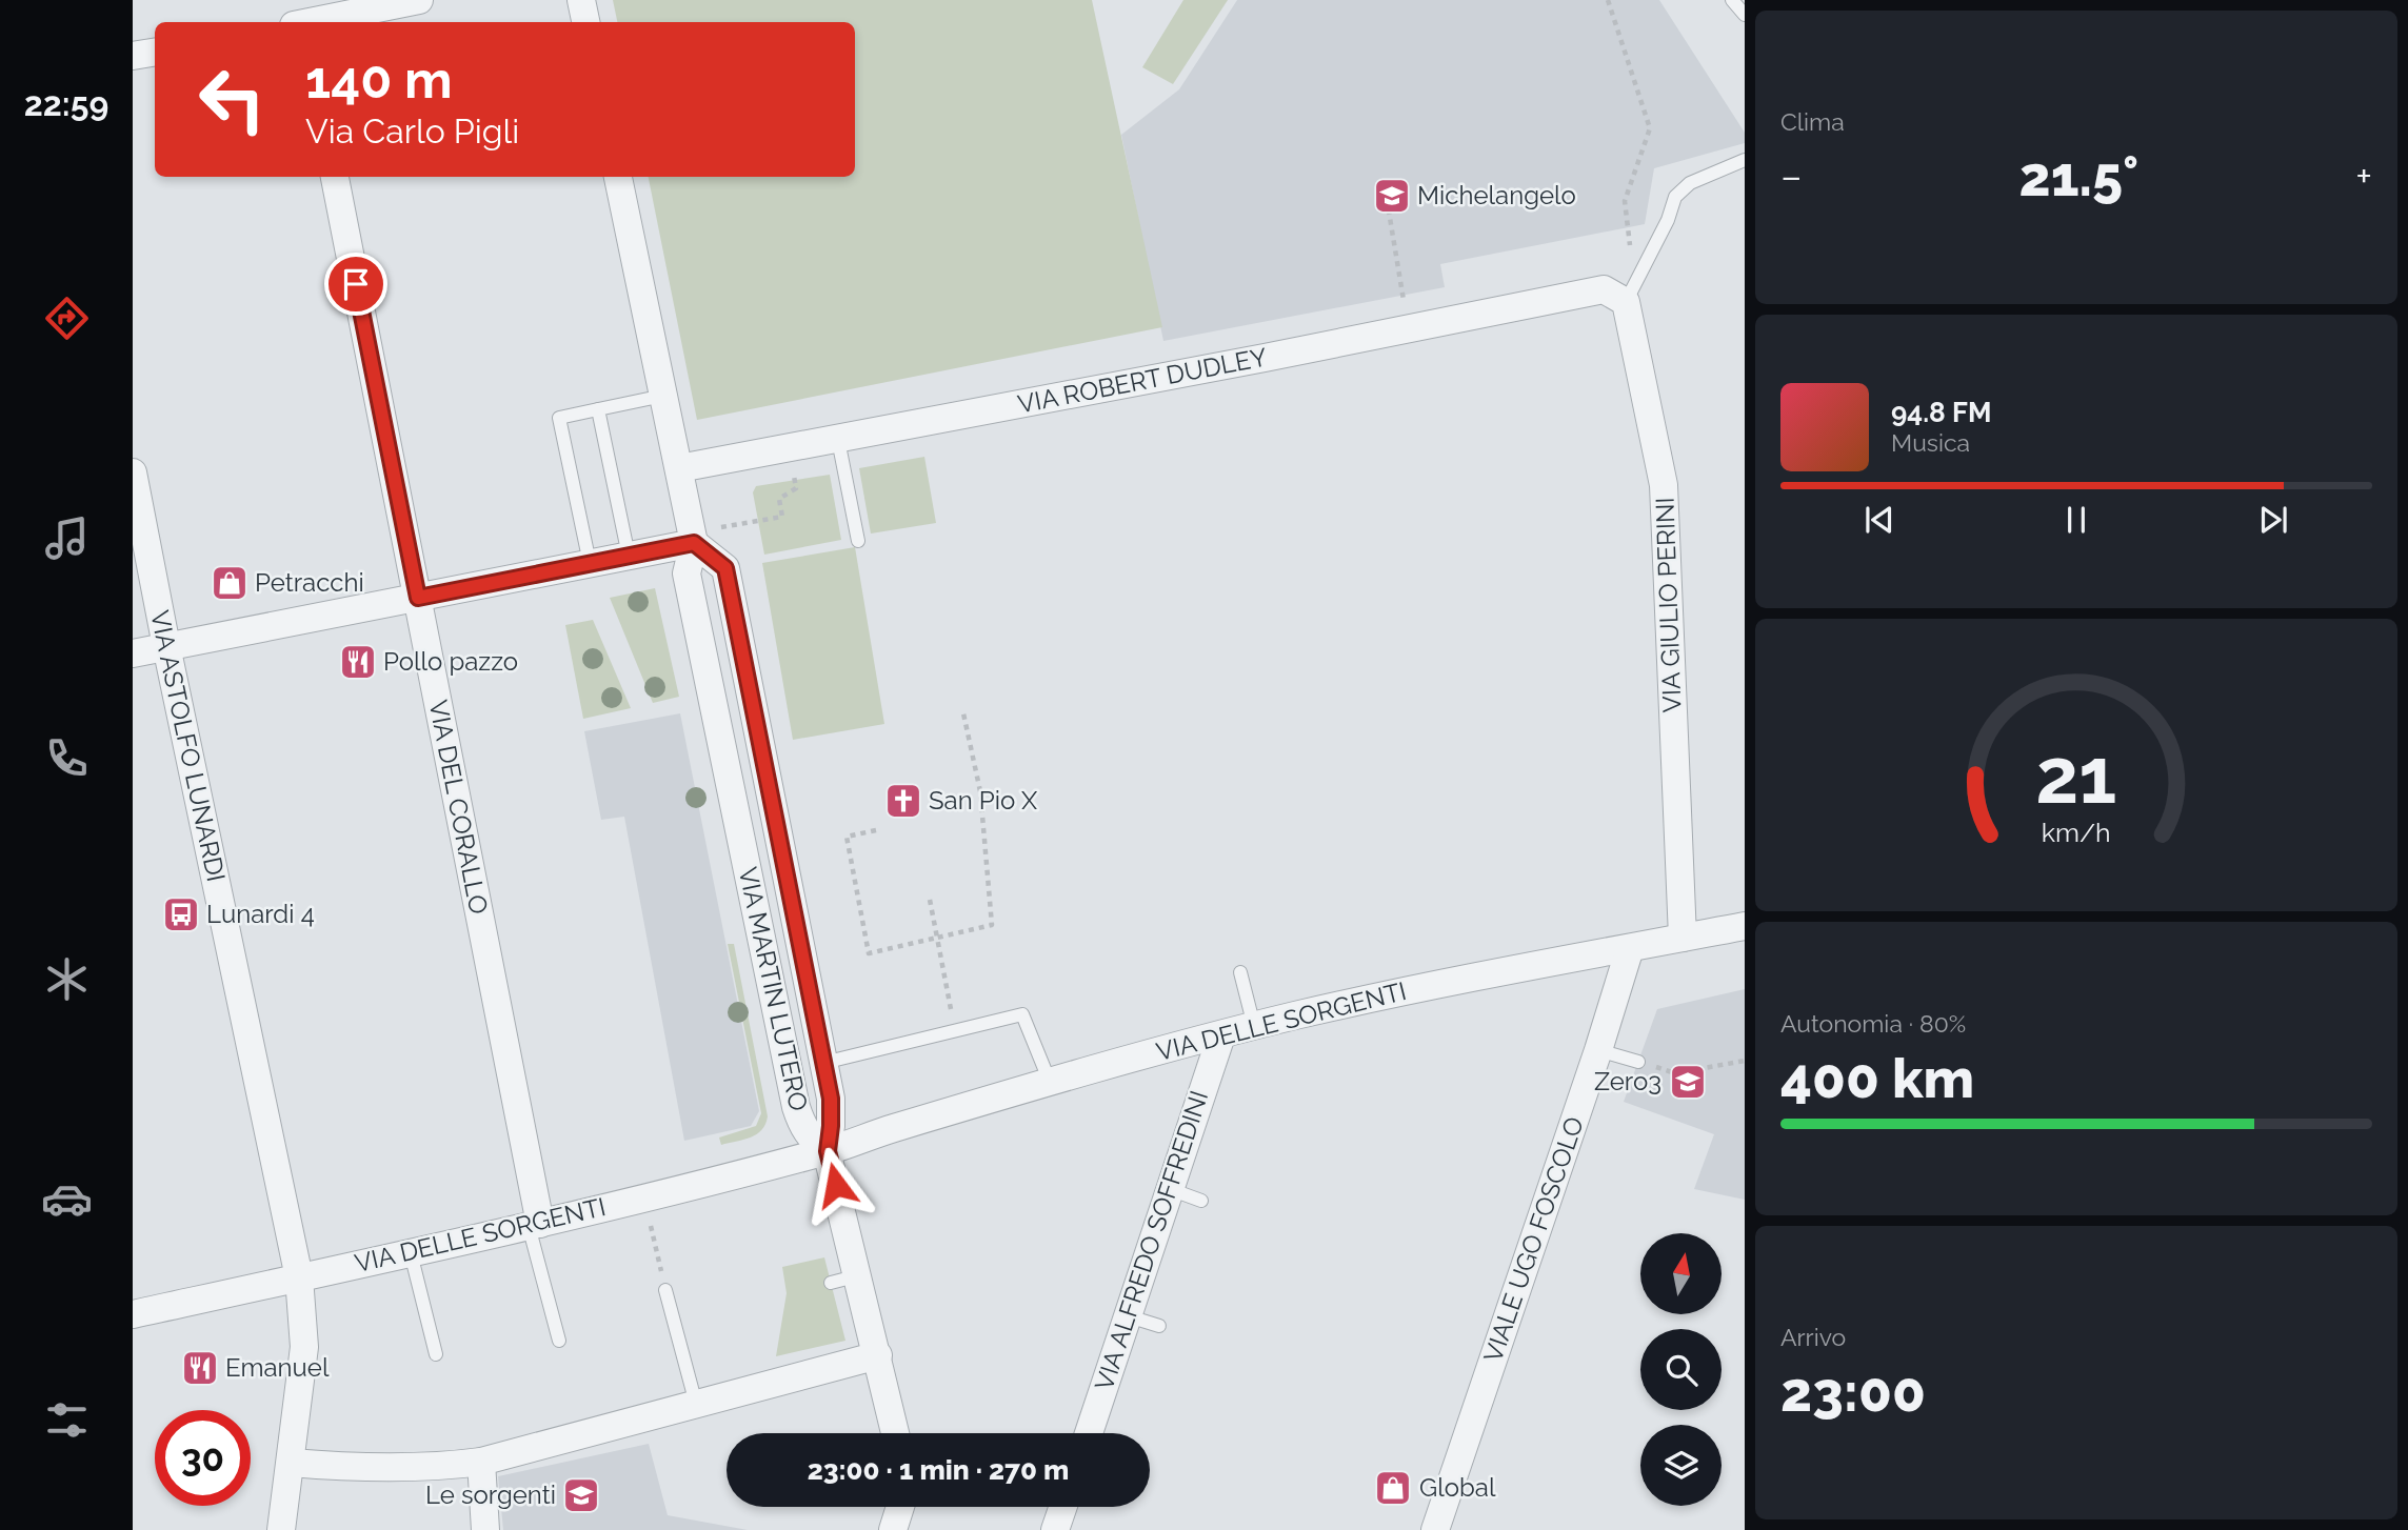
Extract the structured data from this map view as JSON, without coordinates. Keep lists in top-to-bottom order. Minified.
{"streets":{"street":["VIA ROBERT DUDLEY","VIA GIULIO PERINI","VIA ASTOLFO LUNARDI","VIA DEL CORALLO","VIA MARTIN LUTERO","VIA DELLE SORGENTI","VIALE UGO FOSCOLO","VIA ALFREDO SOFFREDINI"]},"crossings":[["VIA ROBERT DUDLEY","VIA GIULIO PERINI"],["VIA ROBERT DUDLEY","VIA MARTIN LUTERO"],["VIA GIULIO PERINI","VIA DELLE SORGENTI"],["VIA ASTOLFO LUNARDI","VIA DELLE SORGENTI"],["VIA DEL CORALLO","VIA DELLE SORGENTI"],["VIA MARTIN LUTERO","VIA DELLE SORGENTI"],["VIA DELLE SORGENTI","VIALE UGO FOSCOLO"],["VIA DELLE SORGENTI","VIA ALFREDO SOFFREDINI"]],"places":{"school or university":["Michelangelo","Zero3","Le sorgenti"],"shop":["Petracchi","Global"],"restaurant":["Pollo pazzo","Emanuel"],"church":["San Pio X"],"bus stop":["Lunardi 4"]},"north":"top","page":{"tabs":"22:59","tile":["Clima",["Autonomia · 80%","400 km"],["Arrivo","23:00"]],"turn":["140 m","Via Carlo Pigli"],"heat":["−","21.5°","+"],"song":["94.8 FM","Musica"],"limit":"30","trip":"23:00 · 1 min · 270 m","gauge":["21","km/h"]}}
